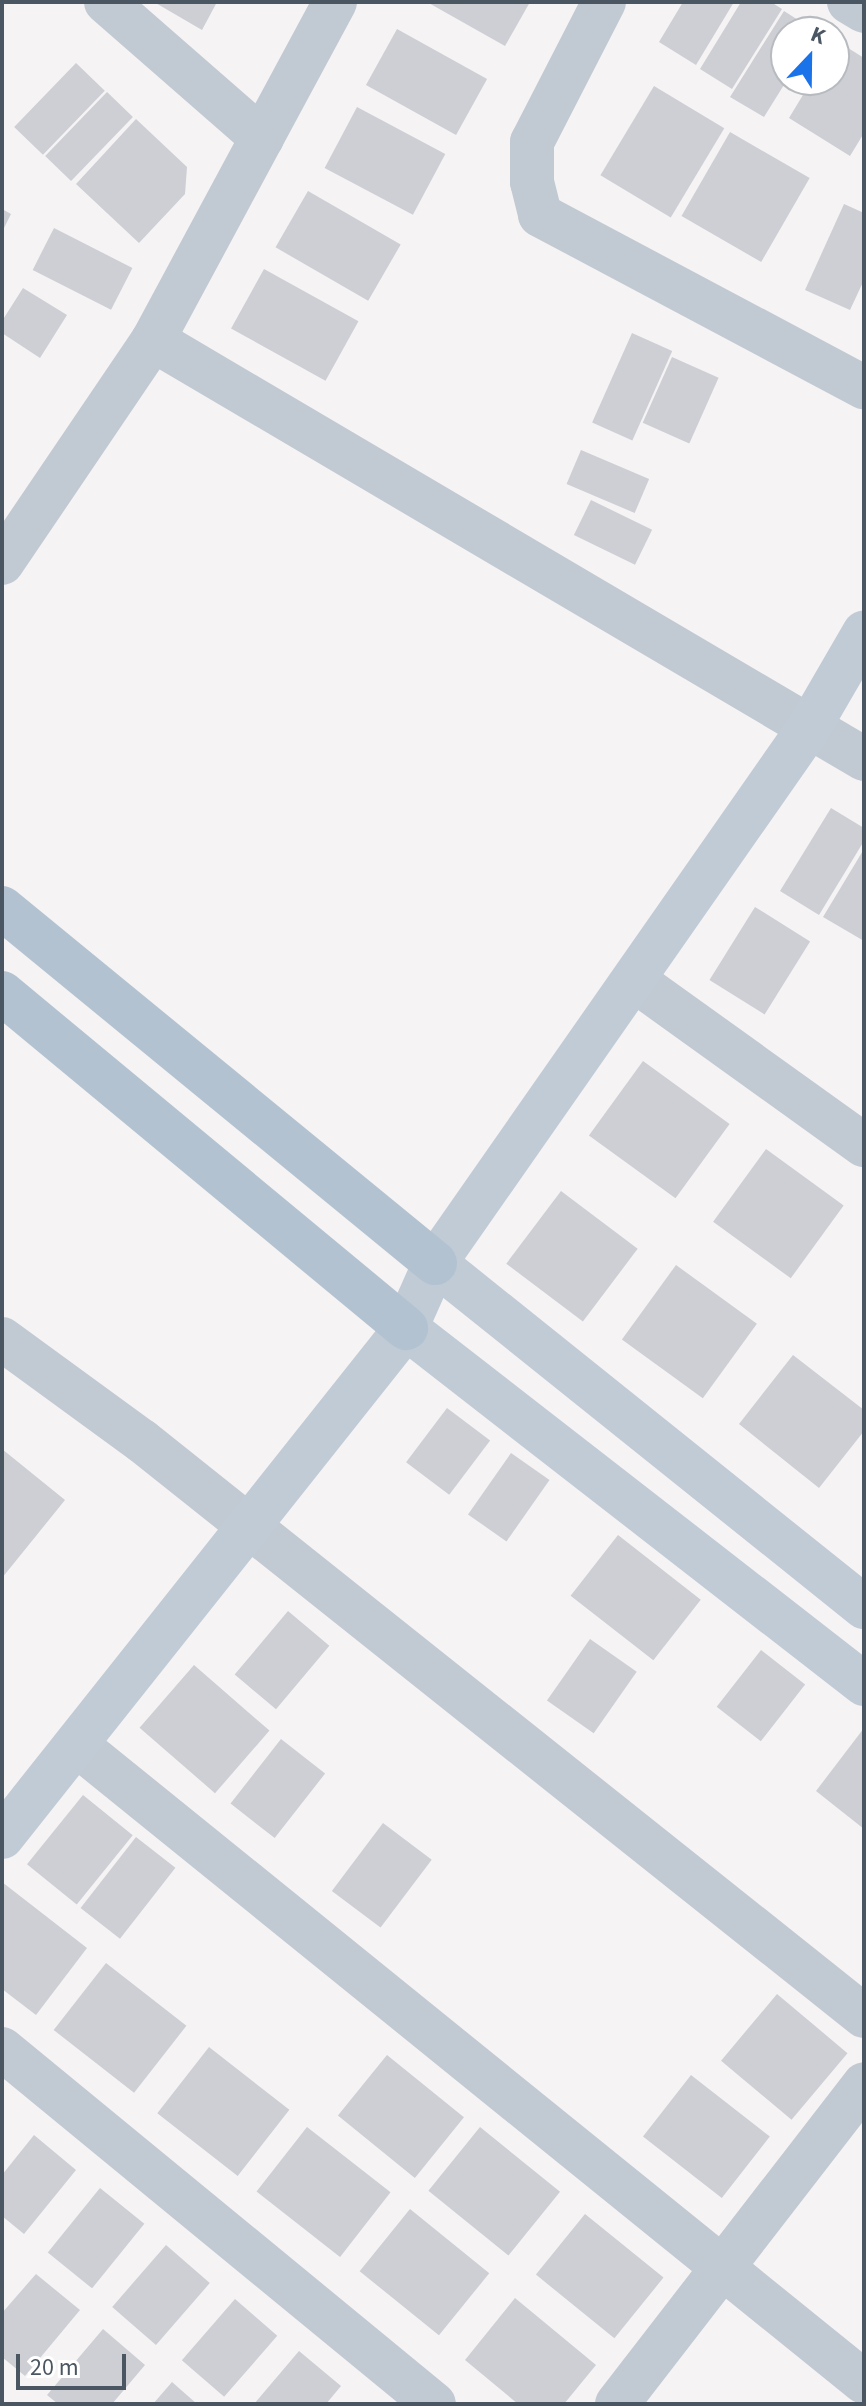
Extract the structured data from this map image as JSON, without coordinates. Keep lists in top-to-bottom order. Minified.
{"scale_bar":"20 m","north":"top"}
